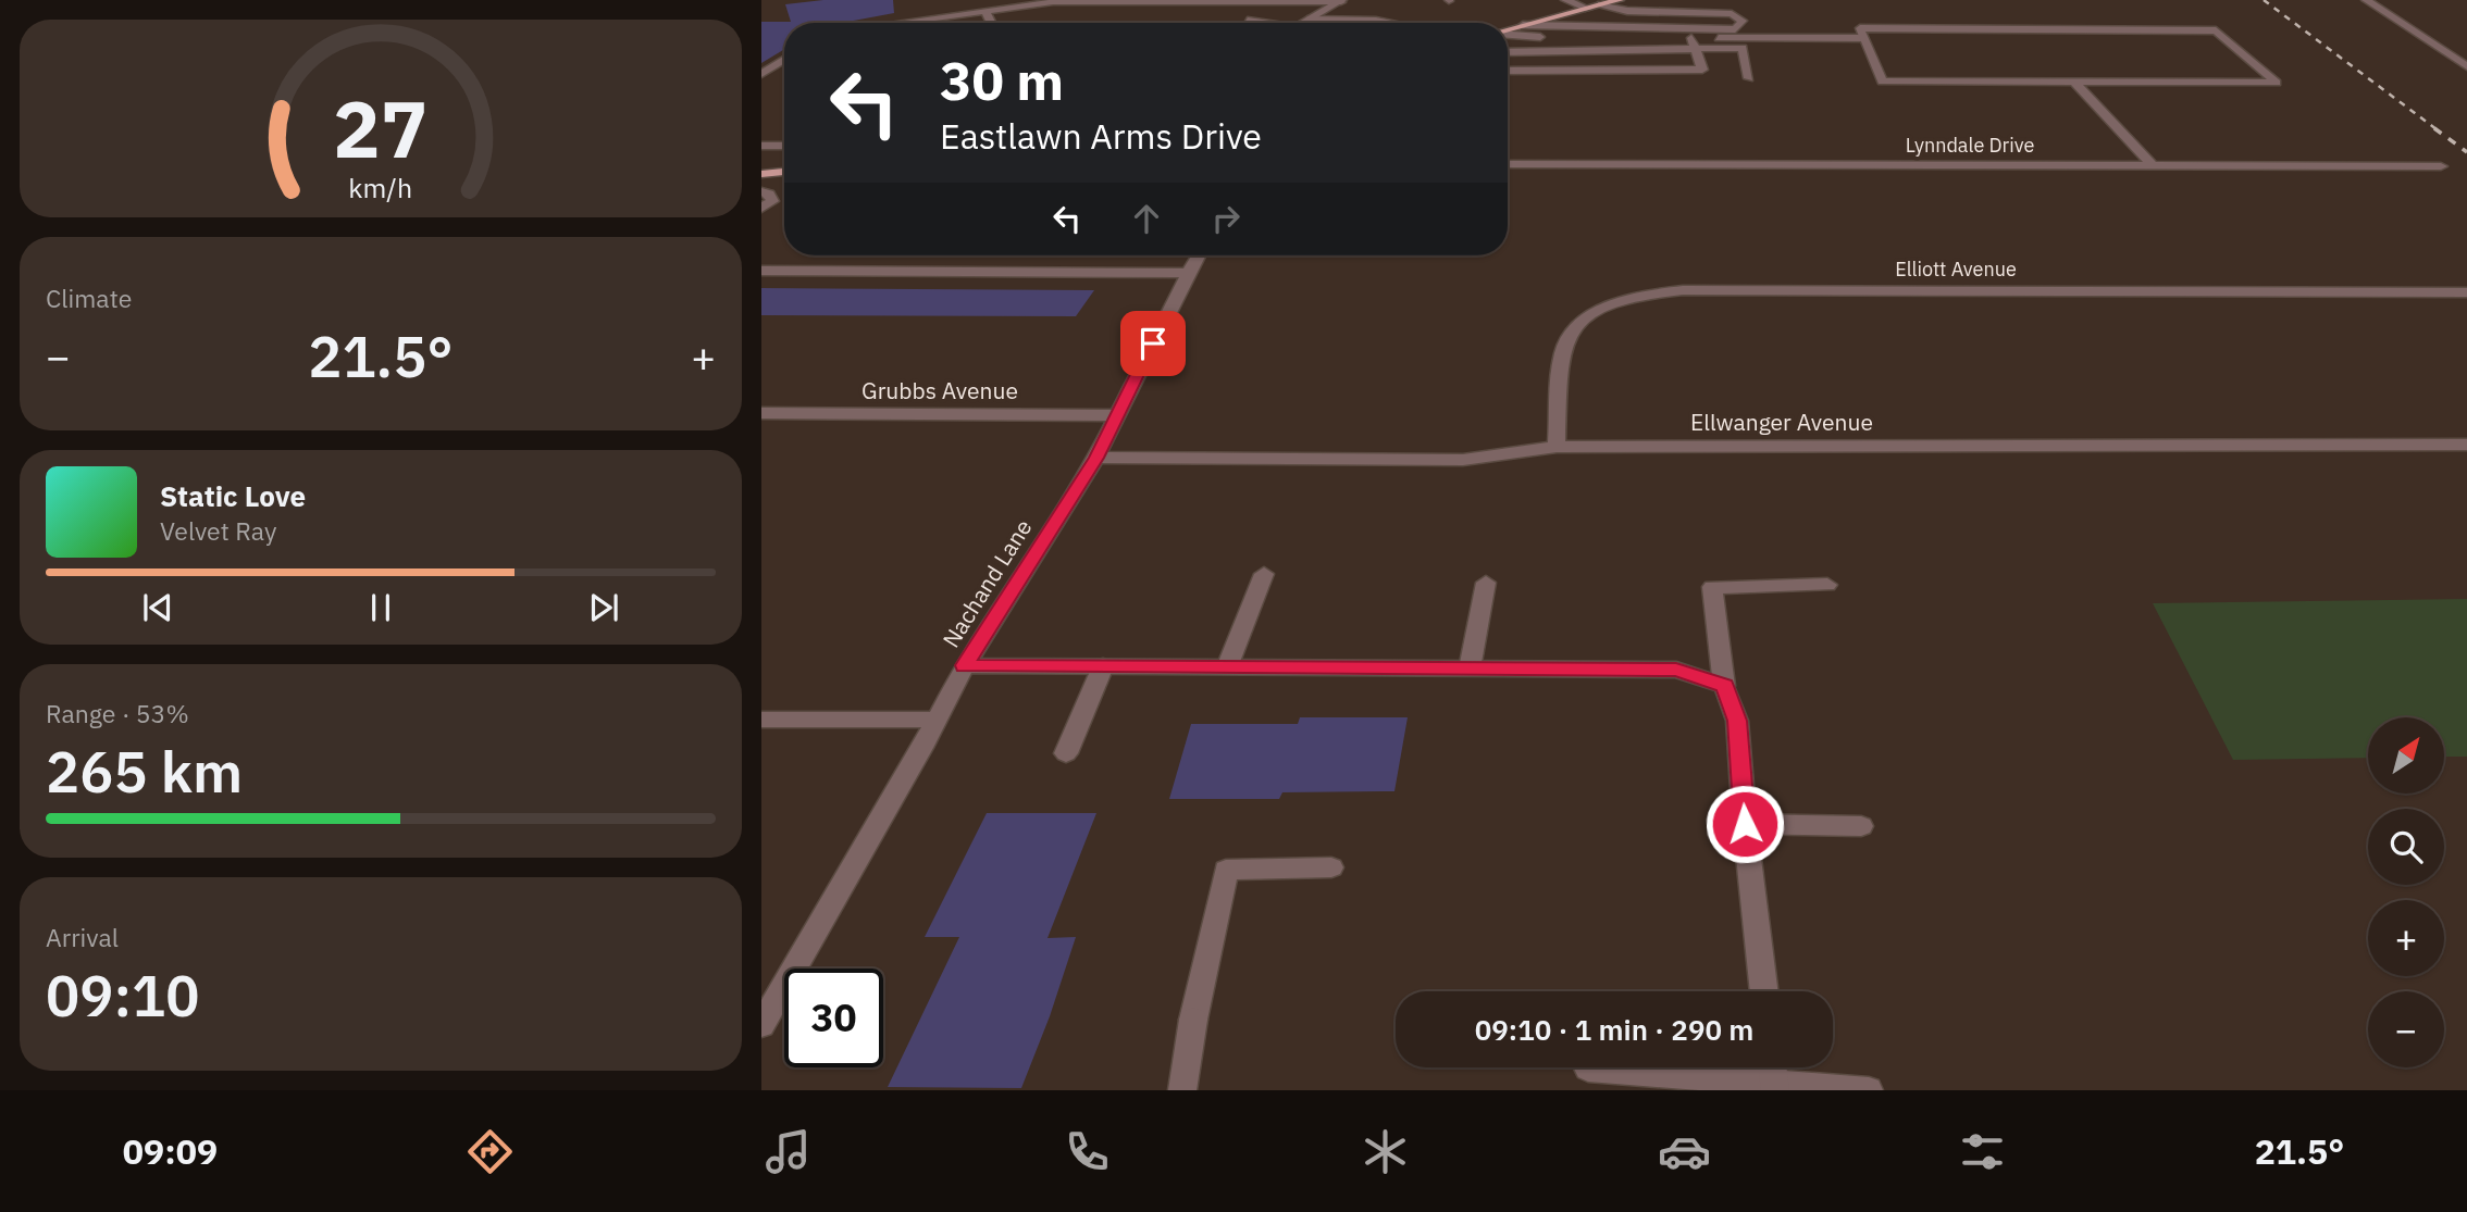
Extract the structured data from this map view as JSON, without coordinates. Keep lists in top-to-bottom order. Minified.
{"streets":{"street":["Lynndale Drive","Elliott Avenue","Grubbs Avenue","Ellwanger Avenue","Nachand Lane"]},"crossings":[["Elliott Avenue","Ellwanger Avenue"],["Grubbs Avenue","Nachand Lane"],["Ellwanger Avenue","Nachand Lane"]],"north":"top right","page":{"turn":["30 m","Eastlawn Arms Drive"],"tile":["Climate",["Range · 53%","265 km"],["Arrival","09:10"]],"heat":["−","21.5°","+"],"song":["Static Love","Velvet Ray"],"map_buttons":["+","−"],"limit":"30","trip":"09:10 · 1 min · 290 m","tabs":["09:09","21.5°"],"gauge":["27","km/h"]}}
